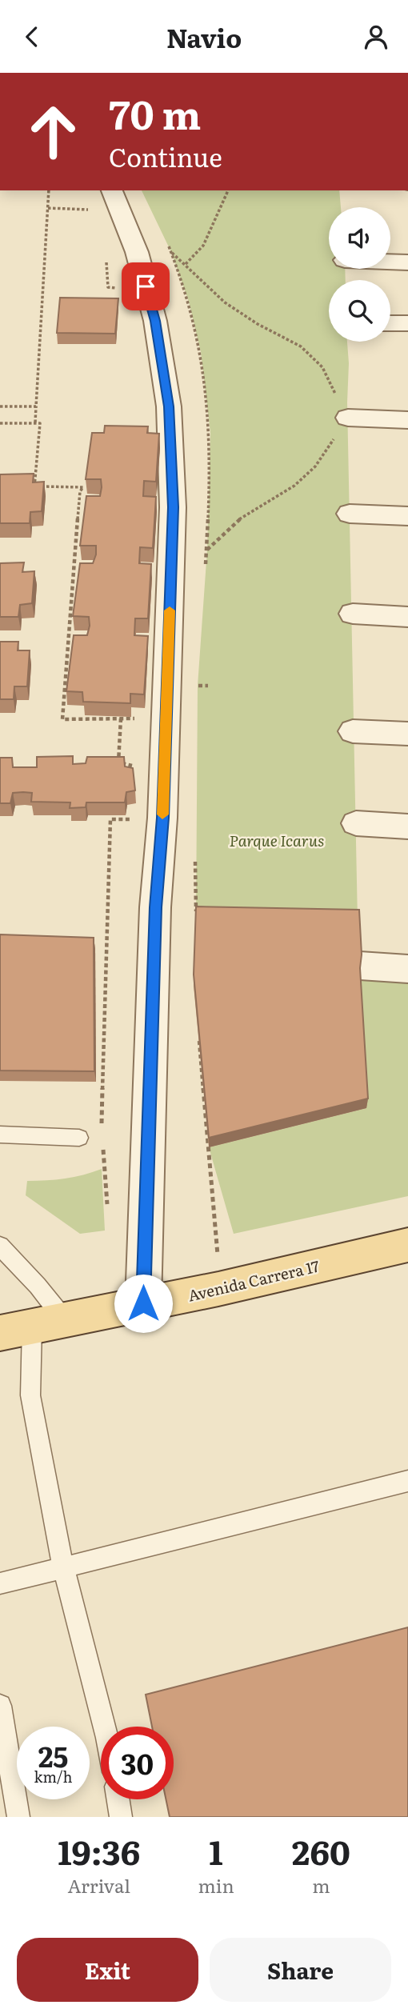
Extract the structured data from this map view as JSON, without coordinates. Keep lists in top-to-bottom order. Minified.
{"streets":{"main road":["Avenida Carrera 17"]},"parks":["Parque Icarus"],"page":{"header":"Navio","turn":["70 m","Continue"],"speed":"25 km/h","limit":"30","eta":["19:36","Arrival","1","min","260","m"],"buttons":["Exit","Share"]}}
